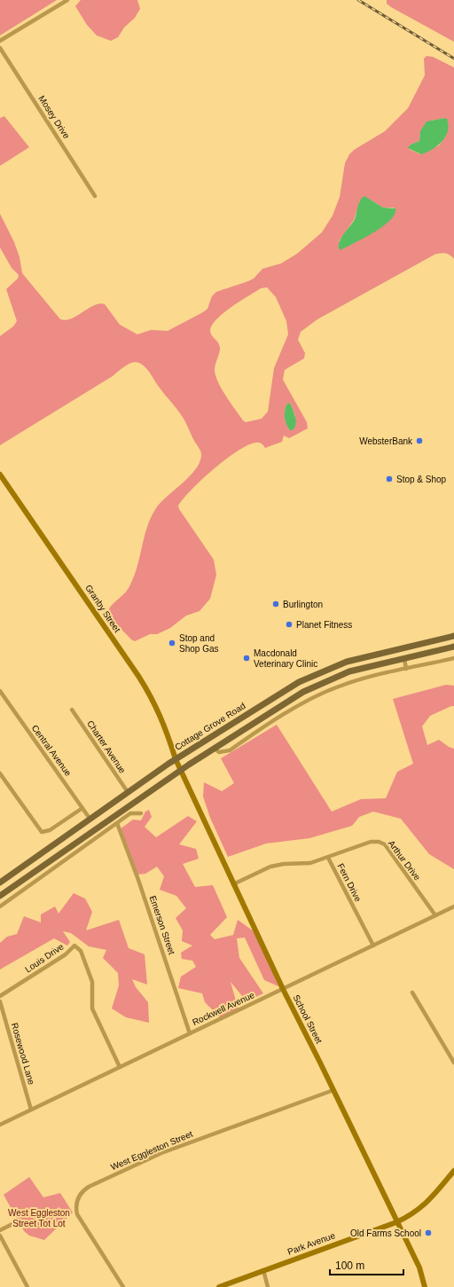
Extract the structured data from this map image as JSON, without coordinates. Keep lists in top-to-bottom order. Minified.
{"streets":{"main road":["Granby Street","Cottage Grove Road","School Street","Park Avenue"],"street":["Mosey Drive","Charter Avenue","Central Avenue","Arthur Drive","Fern Drive","Emerson Street","Louis Drive","Rockwell Avenue","Rosewood Lane","West Eggleston Street"]},"crossings":[["Granby Street","Cottage Grove Road"],["Granby Street","School Street"],["Cottage Grove Road","Charter Avenue"],["Cottage Grove Road","Central Avenue"],["Cottage Grove Road","School Street"],["Arthur Drive","Fern Drive"],["Arthur Drive","Rockwell Avenue"],["Fern Drive","Rockwell Avenue"],["Fern Drive","School Street"],["Emerson Street","Rockwell Avenue"],["Louis Drive","Rockwell Avenue"],["Rockwell Avenue","School Street"],["Rockwell Avenue","Rosewood Lane"],["School Street","West Eggleston Street"],["School Street","Park Avenue"]],"parks":["West Eggleston Street Tot Lot"],"places":["WebsterBank","Stop & Shop","Burlington","Planet Fitness","Stop and Shop Gas","Macdonald Veterinary Clinic","Old Farms School"],"scale_bar":"100 m"}
